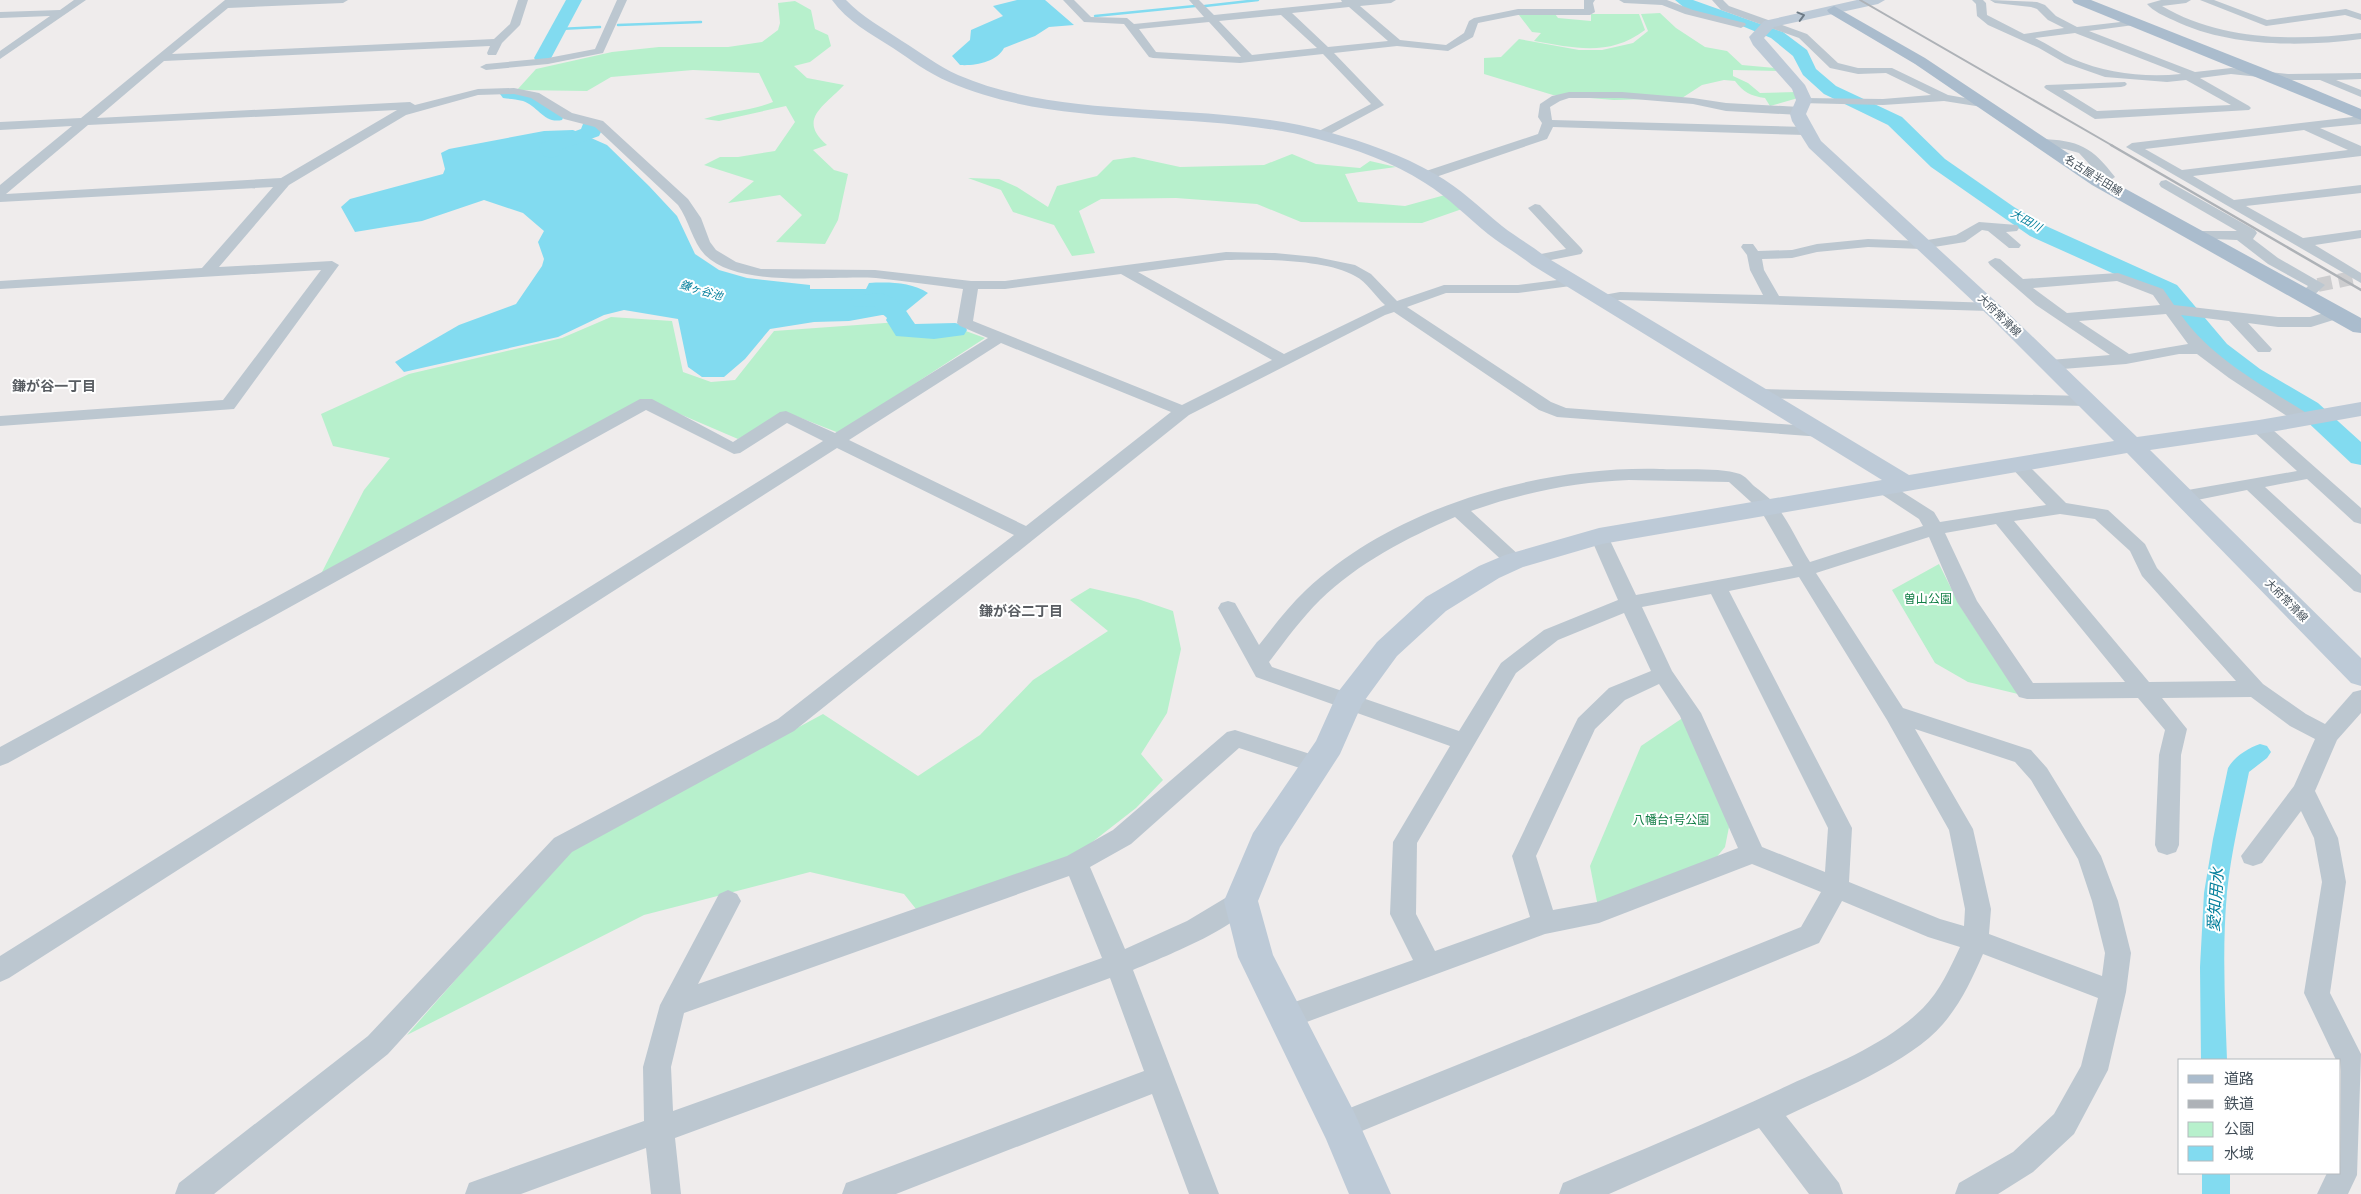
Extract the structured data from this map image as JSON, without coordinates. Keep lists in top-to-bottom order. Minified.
{"streets":{"main road":["名古屋半田線"],"street":["大府常滑線"]},"districts":["鎌が谷一丁目","鎌が谷二丁目"],"water":["大田川","鎌ヶ谷池","愛知用水"],"parks":["曽山公園","八幡台1号公園"],"legend":["道路","鉄道","公園","水域"]}
